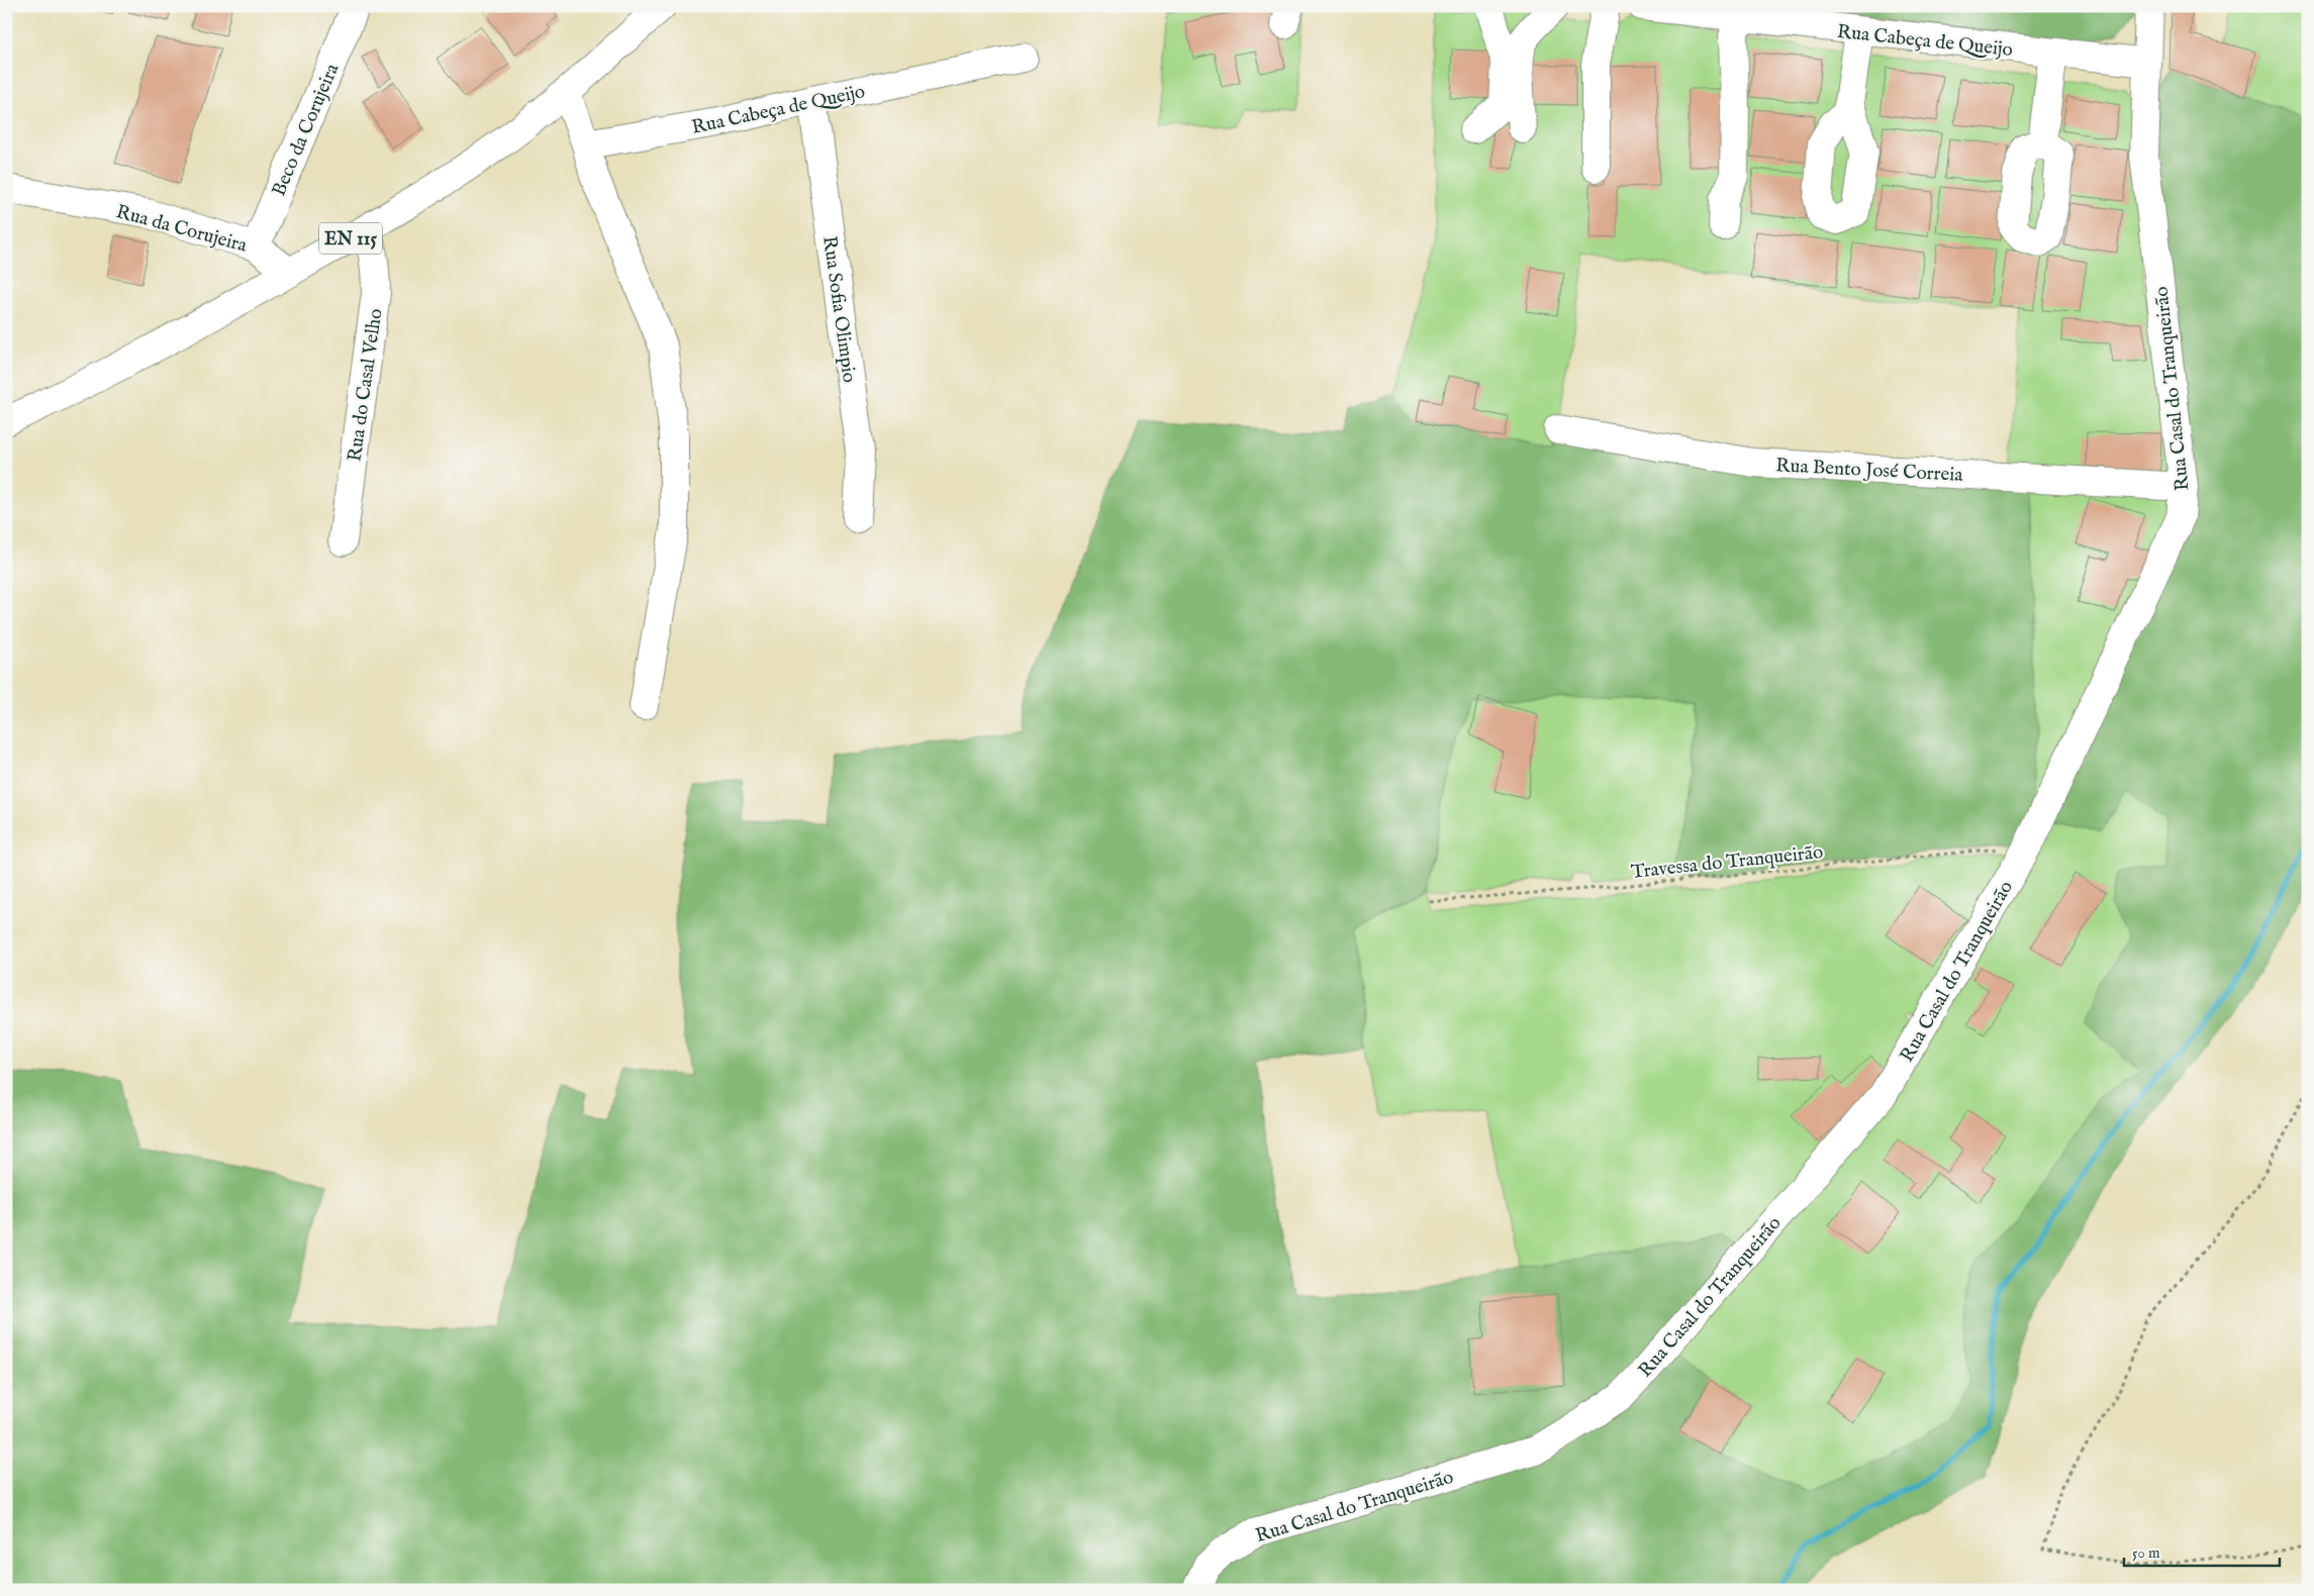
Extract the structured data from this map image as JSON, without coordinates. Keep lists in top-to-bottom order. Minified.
{"streets":{"street":["Rua Cabeça de Queijo","Beco da Corujeira","Rua da Corujeira","EN 115","Rua Sofia Olimpio","Rua do Casal Velho","Rua Casal do Tranqueirão","Rua Bento José Correia"],"path":["Travessa do Tranqueirão"]},"crossings":[["Rua Cabeça de Queijo","Rua Sofia Olimpio"],["Rua Cabeça de Queijo","Rua Casal do Tranqueirão"],["Beco da Corujeira","Rua da Corujeira"],["Rua da Corujeira","EN 115"],["EN 115","Rua do Casal Velho"],["Rua Casal do Tranqueirão","Rua Bento José Correia"],["Rua Casal do Tranqueirão","Travessa do Tranqueirão"]],"scale_bar":"50 m"}
